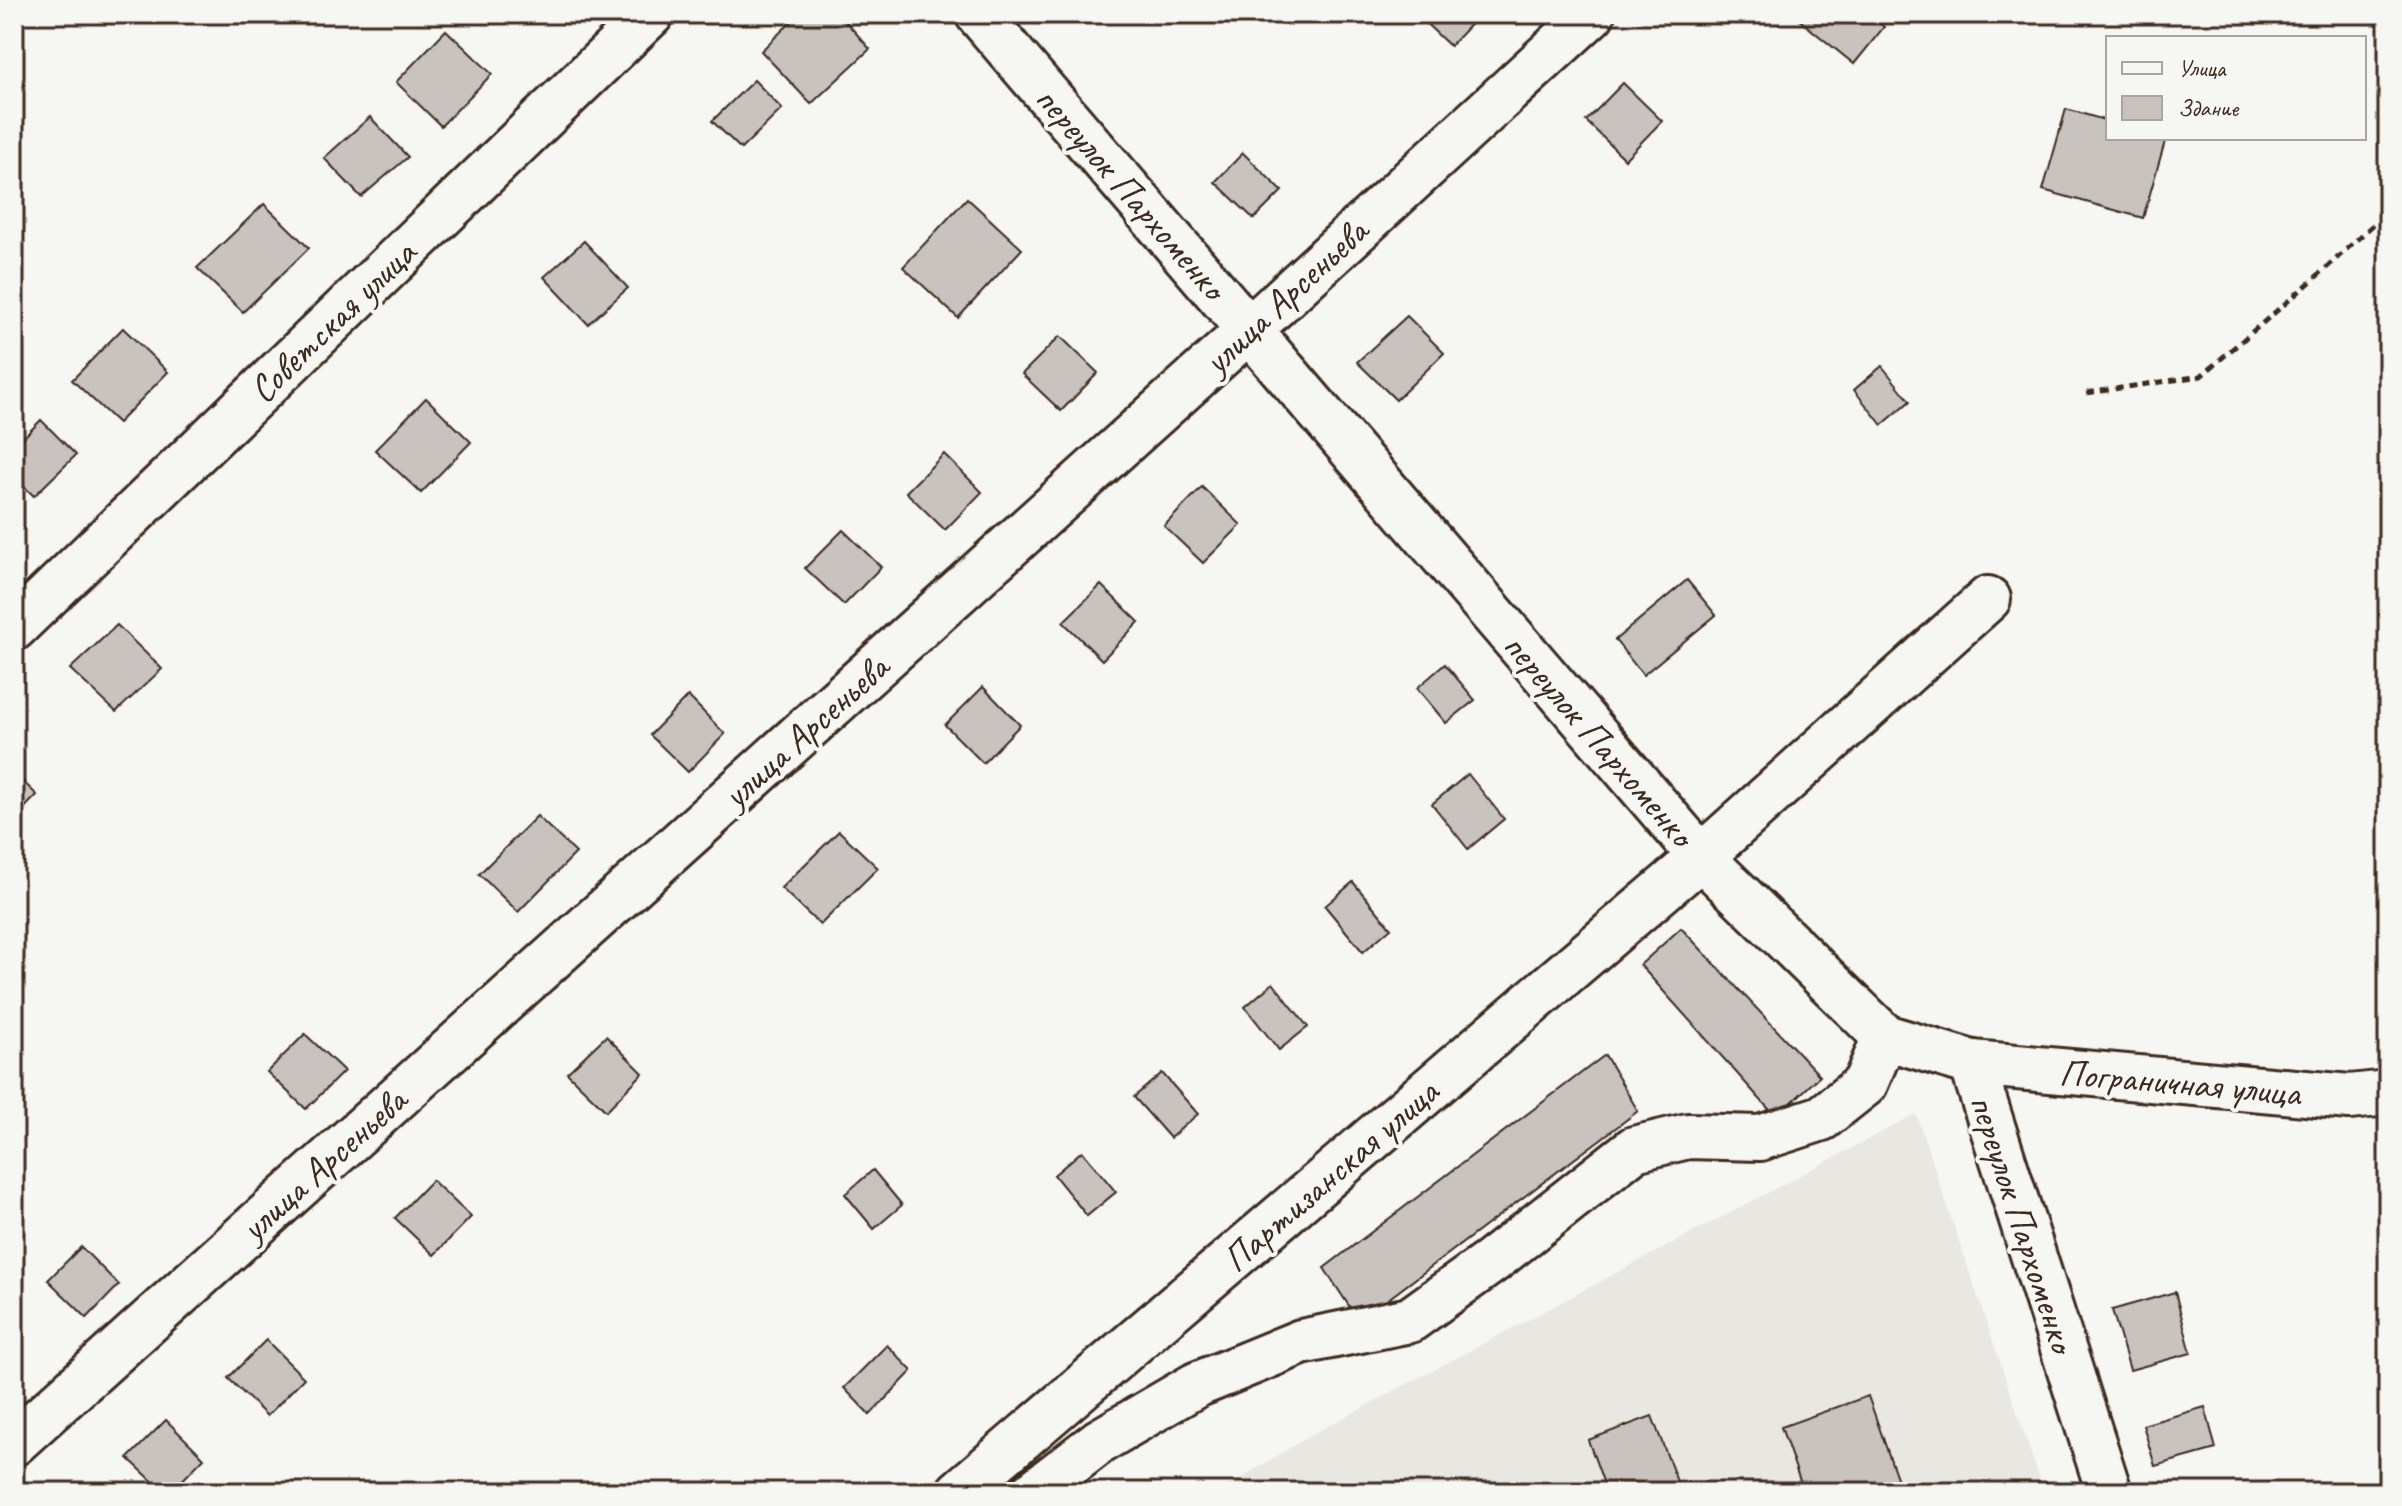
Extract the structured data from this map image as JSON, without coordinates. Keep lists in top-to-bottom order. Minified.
{"streets":{"street":["переулок Пархоменко","улица Арсеньева","Советская улица","Пограничная улица","Партизанская улица"]},"crossings":[["переулок Пархоменко","улица Арсеньева"],["переулок Пархоменко","Пограничная улица"],["переулок Пархоменко","Партизанская улица"]],"legend":["Улица","Здание"]}
